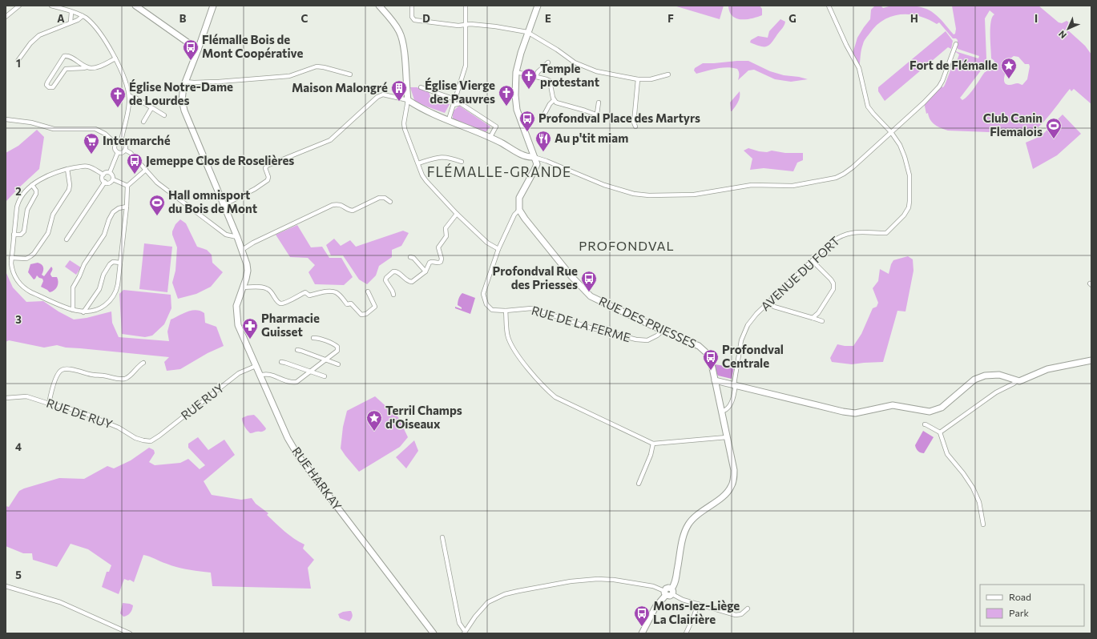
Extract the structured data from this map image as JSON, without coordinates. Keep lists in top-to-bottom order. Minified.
{"streets":{"street":["AVENUE DU FORT","RUE DES PRIESSES","RUE DE LA FERME","RUE RUY","RUE DE RUY","RUE HARKAY"]},"crossings":[["AVENUE DU FORT","RUE DES PRIESSES"],["RUE DES PRIESSES","RUE DE LA FERME"],["RUE RUY","RUE DE RUY"],["RUE RUY","RUE HARKAY"]],"districts":["FLÉMALLE-GRANDE","PROFONDVAL"],"places":{"bus stop":["Flémalle Bois de Mont Coopérative","Profondval Place des Martyrs","Jemeppe Clos de Roselières","Profondval Rue des Priesses","Profondval Centrale","Mons-lez-Liège La Clairière"],"place":["Fort de Flémalle","Terril Champs d'Oiseaux"],"church":["Temple protestant","Église Vierge des Pauvres","Église Notre-Dame de Lourdes"],"building":["Maison Malongré"],"sports":["Club Canin Flemalois","Hall omnisport du Bois de Mont"],"restaurant":["Au p'tit miam"],"supermarket":["Intermarché"],"pharmacy":["Pharmacie Guisset"]},"legend":["Road","Park"],"north":"bottom left","grid":{"columns":["A","B","C","D","E","F","G","H","I"],"rows":["1","2","3","4","5"]}}
